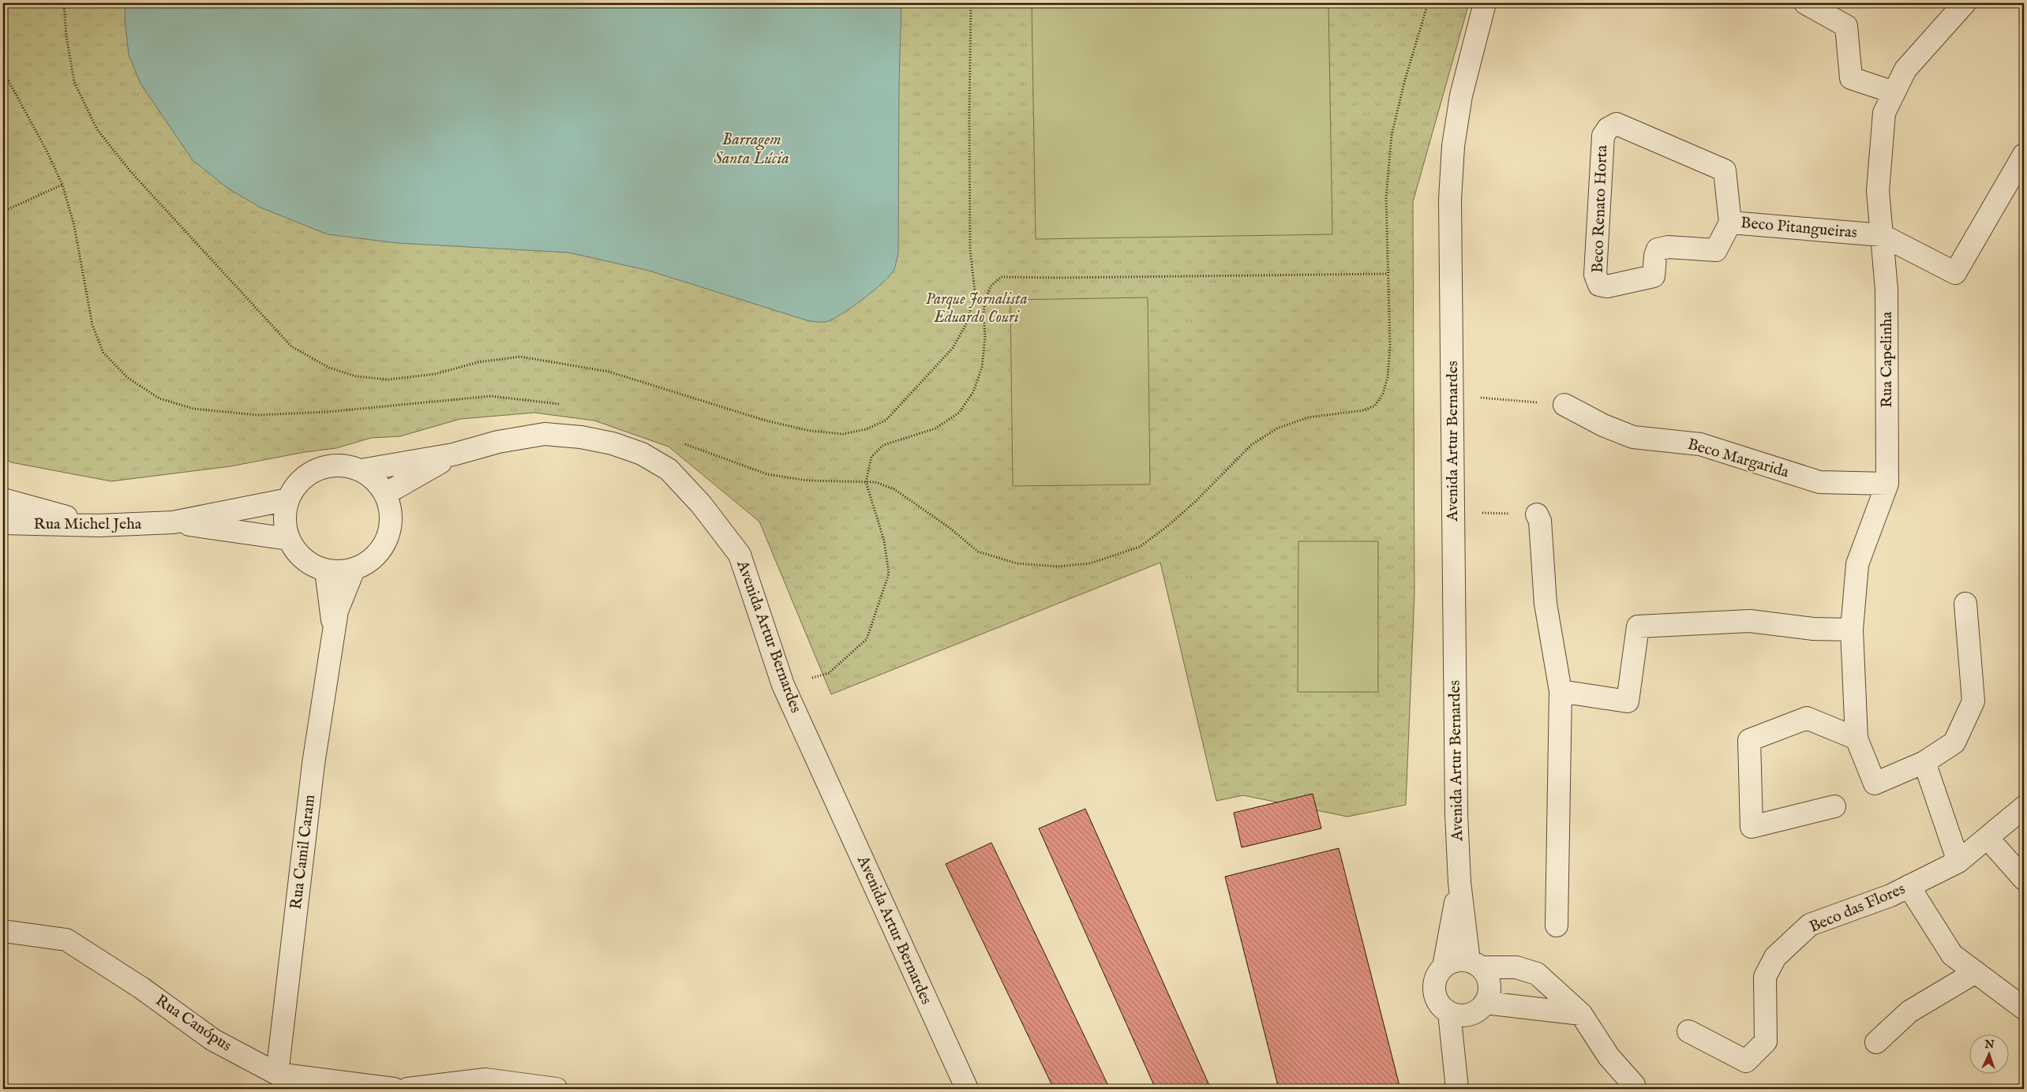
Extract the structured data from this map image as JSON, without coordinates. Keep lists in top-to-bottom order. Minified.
{"streets":{"street":["Beco Renato Horta","Beco Pitangueiras","Rua Capelinha","Avenida Artur Bernardes","Beco Margarida","Rua Michel Jeha","Rua Camil Caram","Beco das Flores","Rua Canópus"]},"crossings":[["Beco Renato Horta","Beco Pitangueiras"],["Beco Pitangueiras","Rua Capelinha"],["Rua Capelinha","Beco Margarida"],["Avenida Artur Bernardes","Rua Michel Jeha"],["Avenida Artur Bernardes","Rua Camil Caram"],["Rua Michel Jeha","Rua Camil Caram"],["Rua Camil Caram","Rua Canópus"]],"water":["Barragem Santa Lúcia"],"parks":["Parque Jornalista Eduardo Couri"],"north":"top"}
